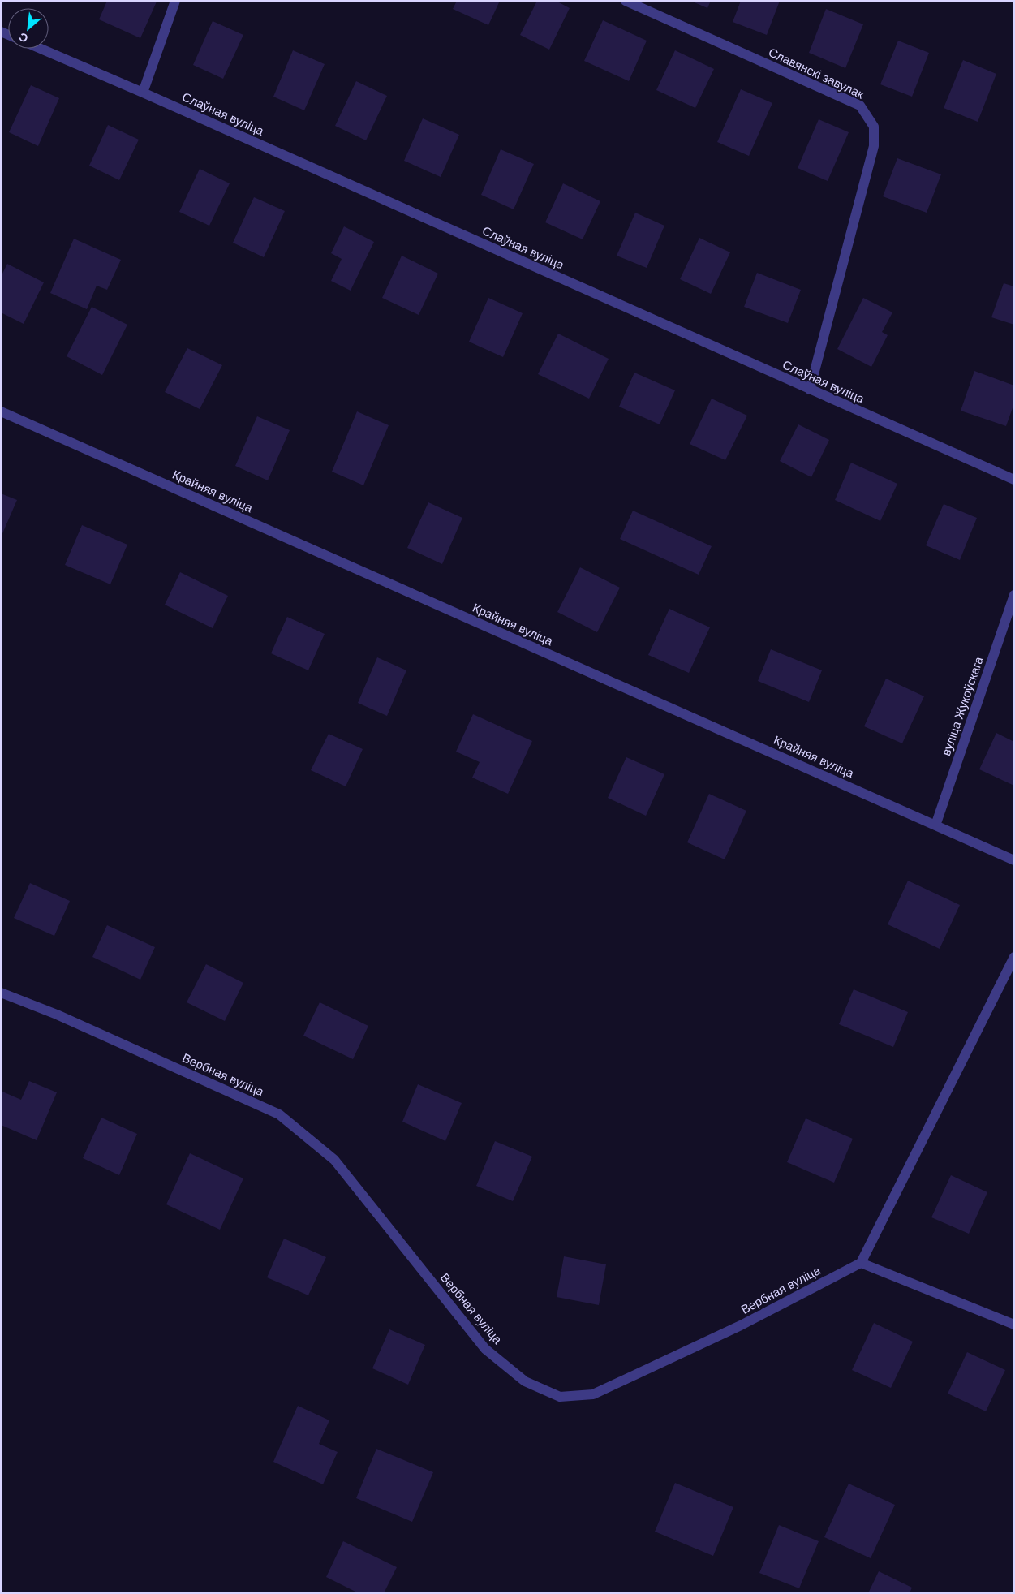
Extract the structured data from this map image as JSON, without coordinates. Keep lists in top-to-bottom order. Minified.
{"streets":{"street":["Славянскі завулак","Слаўная вуліца","Крайняя вуліца","вуліца Жукоўскага","Вербная вуліца"]},"crossings":[["Славянскі завулак","Слаўная вуліца"],["Крайняя вуліца","вуліца Жукоўскага"]],"north":"bottom left"}
